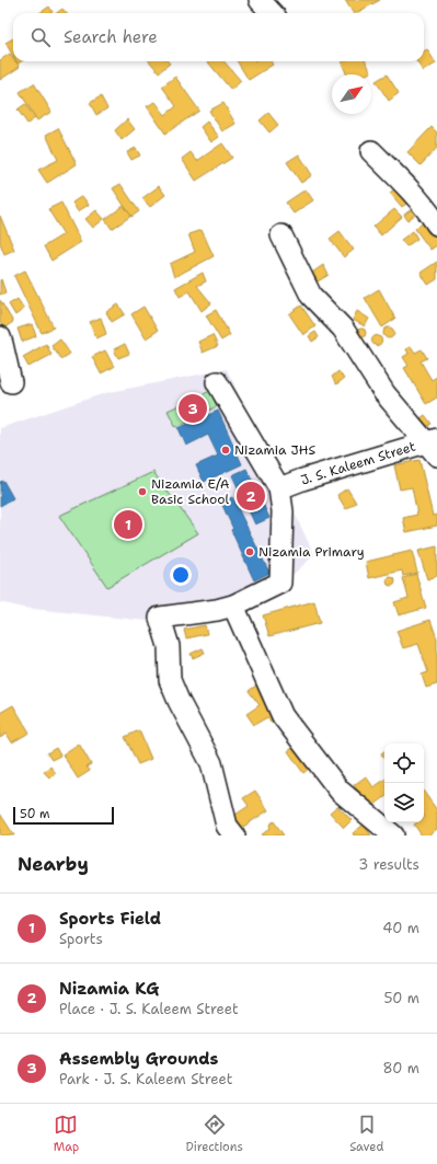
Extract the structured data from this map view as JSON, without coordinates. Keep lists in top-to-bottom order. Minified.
{"streets":{"street":["J. S. Kaleem Street"]},"places":["Nizamia JHS","Nizamia E/A Basic School","Nizamia Primary"],"scale_bar":"50 m","north":"top right","page":{"search":"Search here","pins":["3","2","1"],"scale":"50 m","heading":["Nearby","3 results"],"list":[{"mark":"1","name":"Sports Field","note":"Sports","value":"40 m"},{"mark":"2","name":"Nizamia KG","note":"Place · J. S. Kaleem Street","value":"50 m"},{"mark":"3","name":"Assembly Grounds","note":"Park · J. S. Kaleem Street","value":"80 m"}],"nav":["Map","Directions","Saved"]}}
